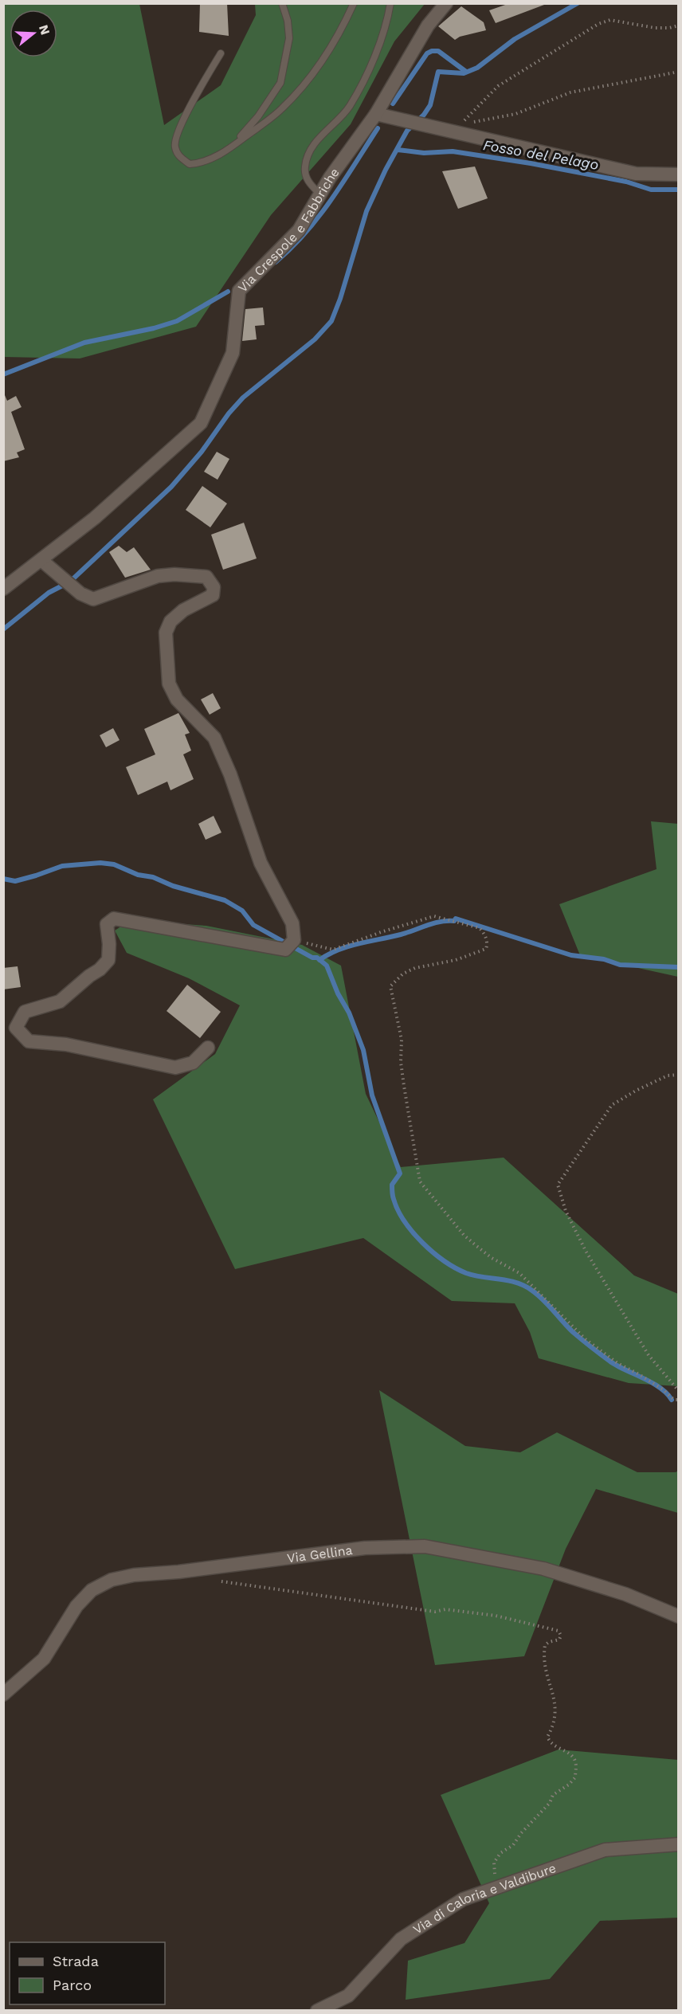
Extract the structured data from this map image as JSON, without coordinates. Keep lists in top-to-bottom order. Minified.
{"streets":{"street":["Via Crespole e Fabbriche","Via Gellina","Via di Caloria e Valdibure"]},"water":["Fosso del Pelago"],"legend":["Strada","Parco"],"north":"right"}
